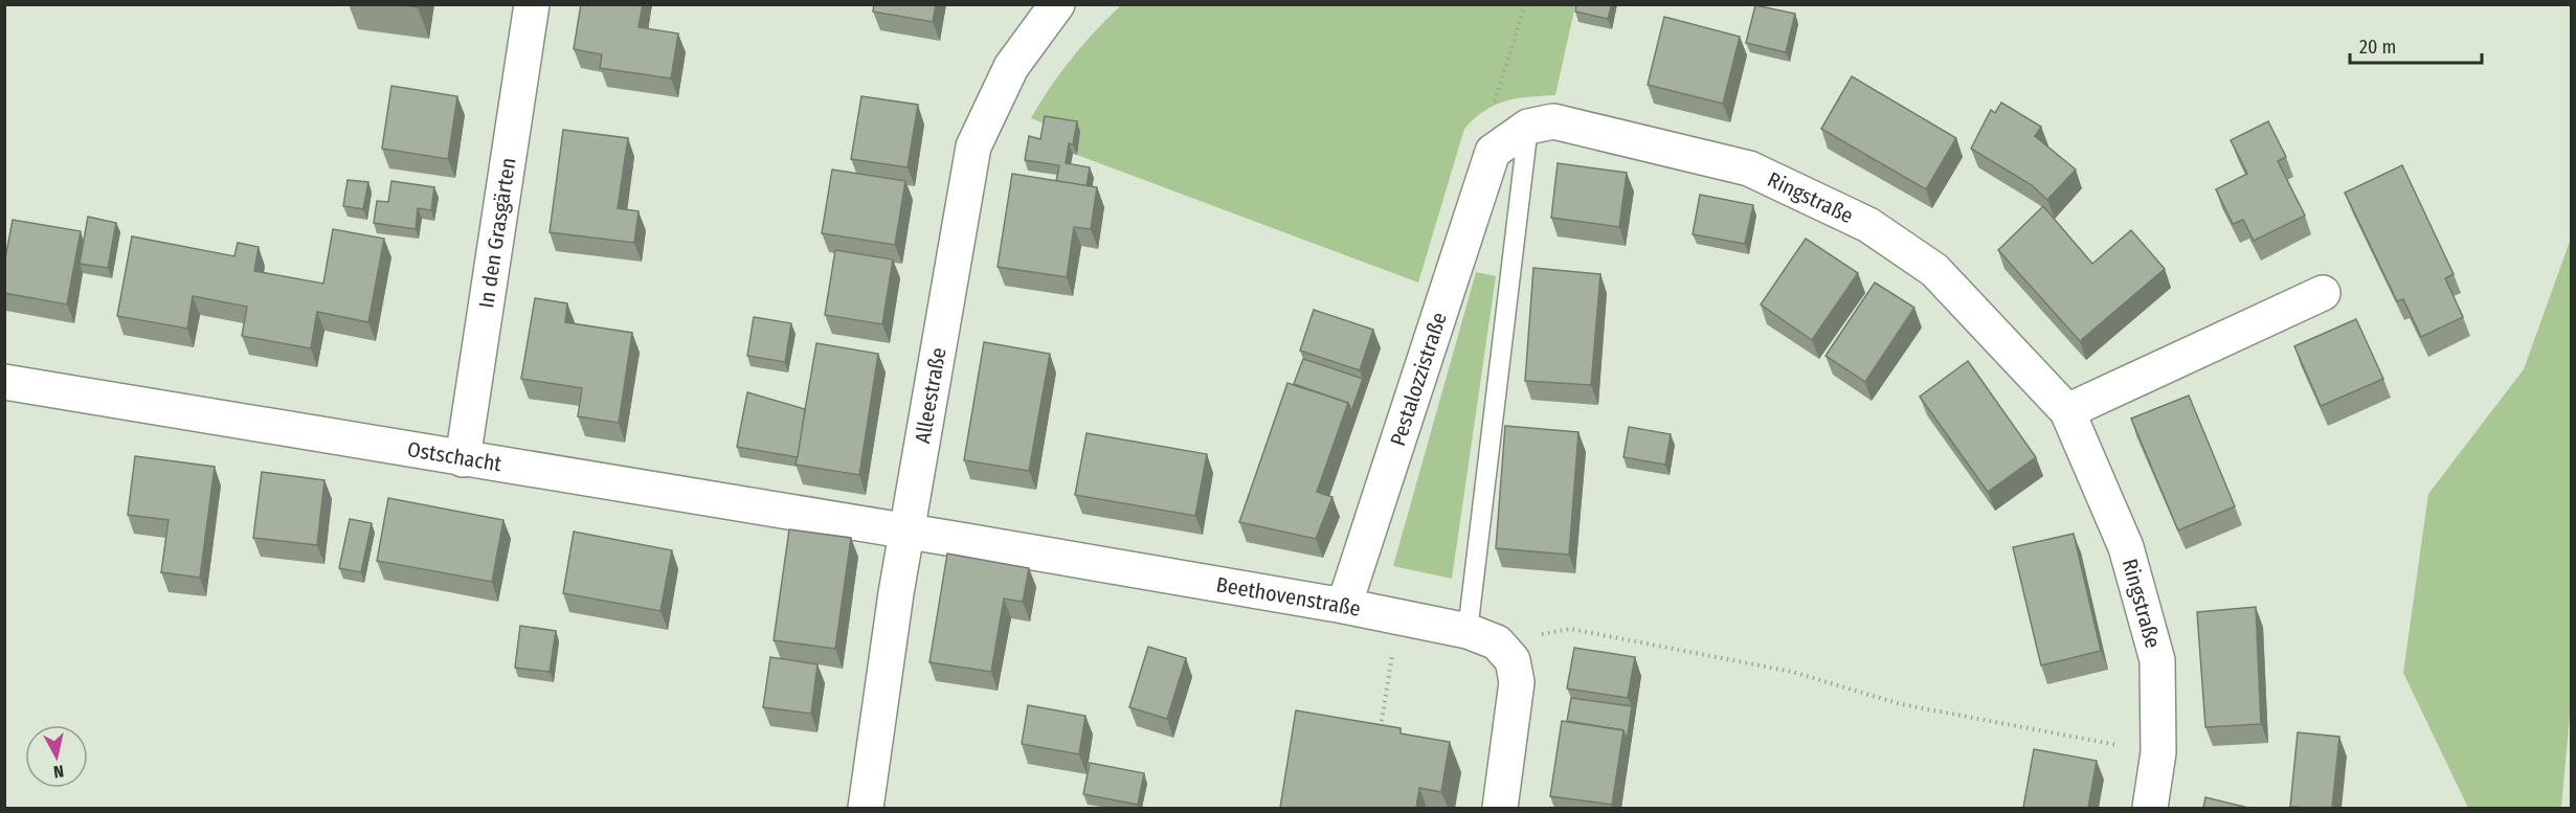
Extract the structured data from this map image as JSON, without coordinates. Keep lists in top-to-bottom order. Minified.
{"streets":{"street":["Ringstraße","In den Grasgärten","Pestalozzistraße","Alleestraße","Ostschacht","Beethovenstraße"]},"crossings":[["Ringstraße","Pestalozzistraße"],["In den Grasgärten","Ostschacht"],["Pestalozzistraße","Beethovenstraße"],["Alleestraße","Ostschacht"],["Alleestraße","Beethovenstraße"],["Ostschacht","Beethovenstraße"]],"scale_bar":"20 m","north":"bottom"}
